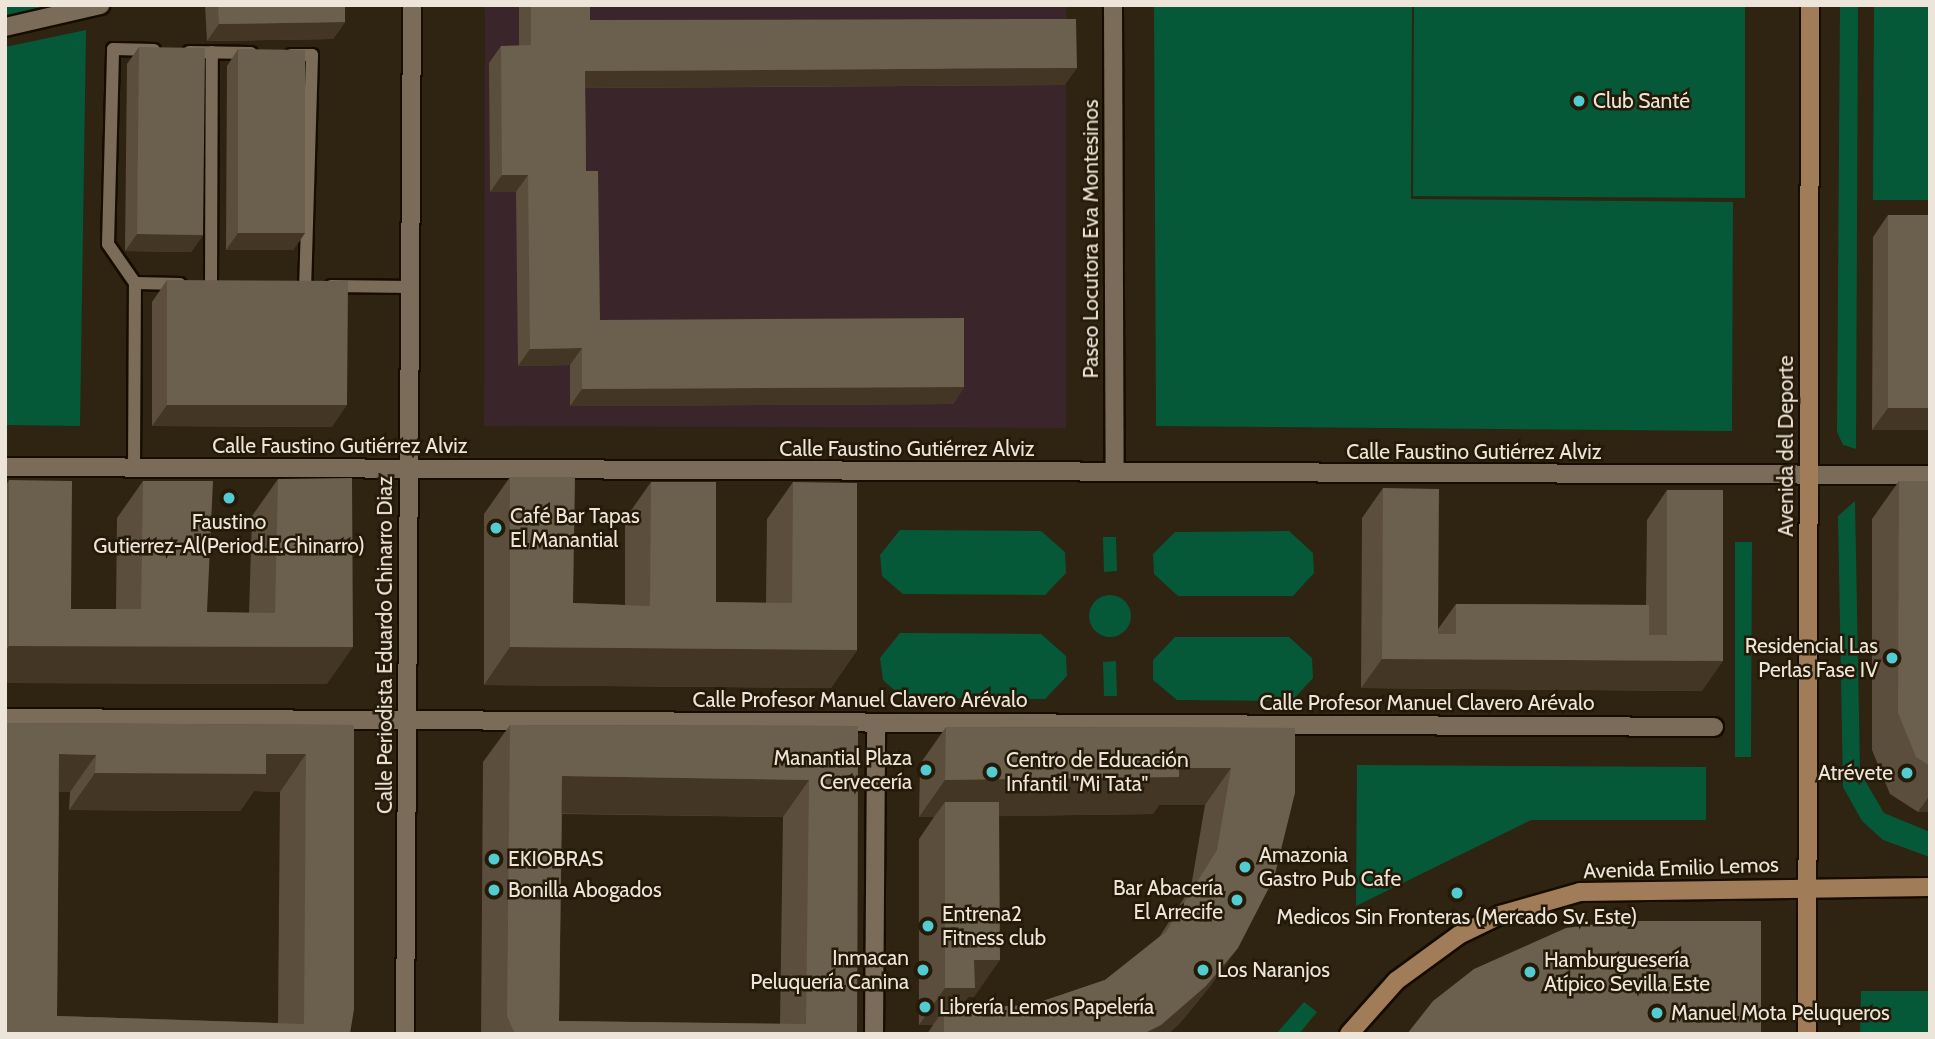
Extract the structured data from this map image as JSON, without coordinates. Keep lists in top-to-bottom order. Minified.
{"streets":{"street":["Paseo Locutora Eva Montesinos","Calle Faustino Gutiérrez Alviz","Avenida del Deporte","Calle Periodista Eduardo Chinarro Diaz","Calle Profesor Manuel Clavero Arévalo","Avenida Emilio Lemos"]},"crossings":[["Paseo Locutora Eva Montesinos","Calle Faustino Gutiérrez Alviz"],["Calle Faustino Gutiérrez Alviz","Avenida del Deporte"],["Calle Faustino Gutiérrez Alviz","Calle Periodista Eduardo Chinarro Diaz"],["Avenida del Deporte","Avenida Emilio Lemos"],["Calle Periodista Eduardo Chinarro Diaz","Calle Profesor Manuel Clavero Arévalo"]],"places":["Club Santé","Faustino Gutierrez-Al(Period.E.Chinarro)","Café Bar Tapas El Manantial","Residencial Las Perlas Fase IV","Manantial Plaza Cervecería","Centro de Educación Infantil \"Mi Tata\"","Atrévete","EKIOBRAS","Amazonia Gastro Pub Cafe","Bonilla Abogados","Medicos Sin Fronteras (Mercado Sv. Este)","Bar Abacería El Arrecife","Entrena2 Fitness club","Inmacan Peluquería Canina","Los Naranjos","Hamburguesería Atípico Sevilla Este","Librería Lemos Papelería","Manuel Mota Peluqueros"]}
